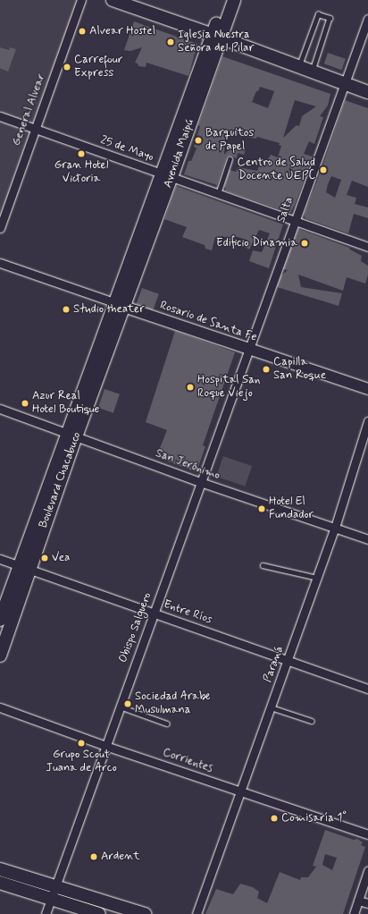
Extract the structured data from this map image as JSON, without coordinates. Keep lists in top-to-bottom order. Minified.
{"streets":{"main road":["Avenida Maipú","Boulevard Chacabuco"],"street":["General Alvear","25 de Mayo","Salta","Rosario de Santa Fe","San Jerónimo","Entre Ríos","Obispo Salguero","Paraná","Corrientes"]},"crossings":[["General Alvear","25 de Mayo"],["25 de Mayo","Avenida Maipú"],["25 de Mayo","Salta"],["Avenida Maipú","Rosario de Santa Fe"],["Avenida Maipú","Boulevard Chacabuco"],["Salta","Rosario de Santa Fe"],["Salta","Obispo Salguero"],["Rosario de Santa Fe","Boulevard Chacabuco"],["Rosario de Santa Fe","Obispo Salguero"],["San Jerónimo","Boulevard Chacabuco"],["San Jerónimo","Obispo Salguero"],["San Jerónimo","Paraná"],["Boulevard Chacabuco","Entre Ríos"],["Entre Ríos","Obispo Salguero"],["Entre Ríos","Paraná"],["Obispo Salguero","Corrientes"],["Paraná","Corrientes"]],"places":["Alvear Hostel","Iglesia Nuestra Señora del Pilar","Carrefour Express","Barquitos de Papel","Gran Hotel Victoria","Centro de Salud Docente UEPC","Edificio Dinamia","Studio theater","Capilla San Roque","Hospital San Roque Viejo","Azur Real Hotel Boutique","Hotel El Fundador","Vea","Sociedad Arabe Musulmana","Grupo Scout Juana de Arco","Comisaría 1°","Ardent"]}
